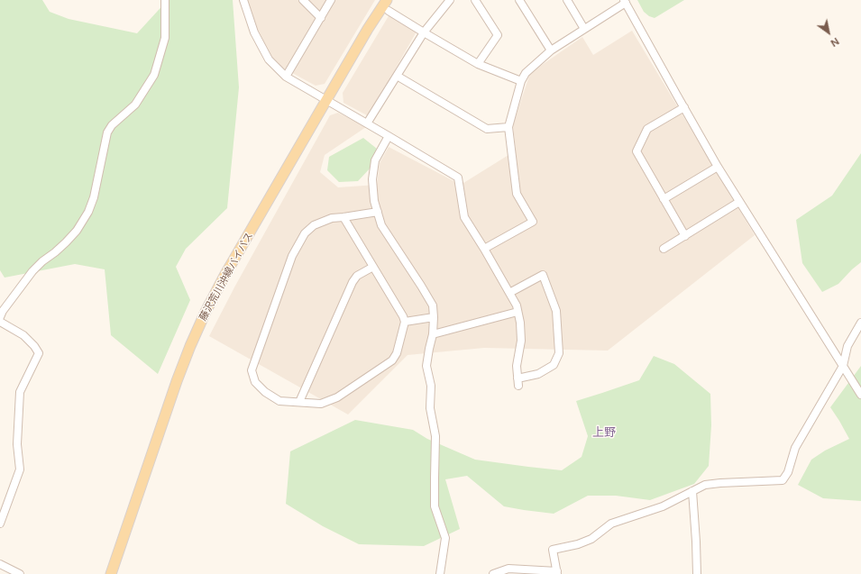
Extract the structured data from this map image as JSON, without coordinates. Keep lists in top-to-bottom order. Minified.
{"streets":{"main road":["藤沢荒川沖線バイパス"]},"districts":["上野"],"north":"bottom right"}
